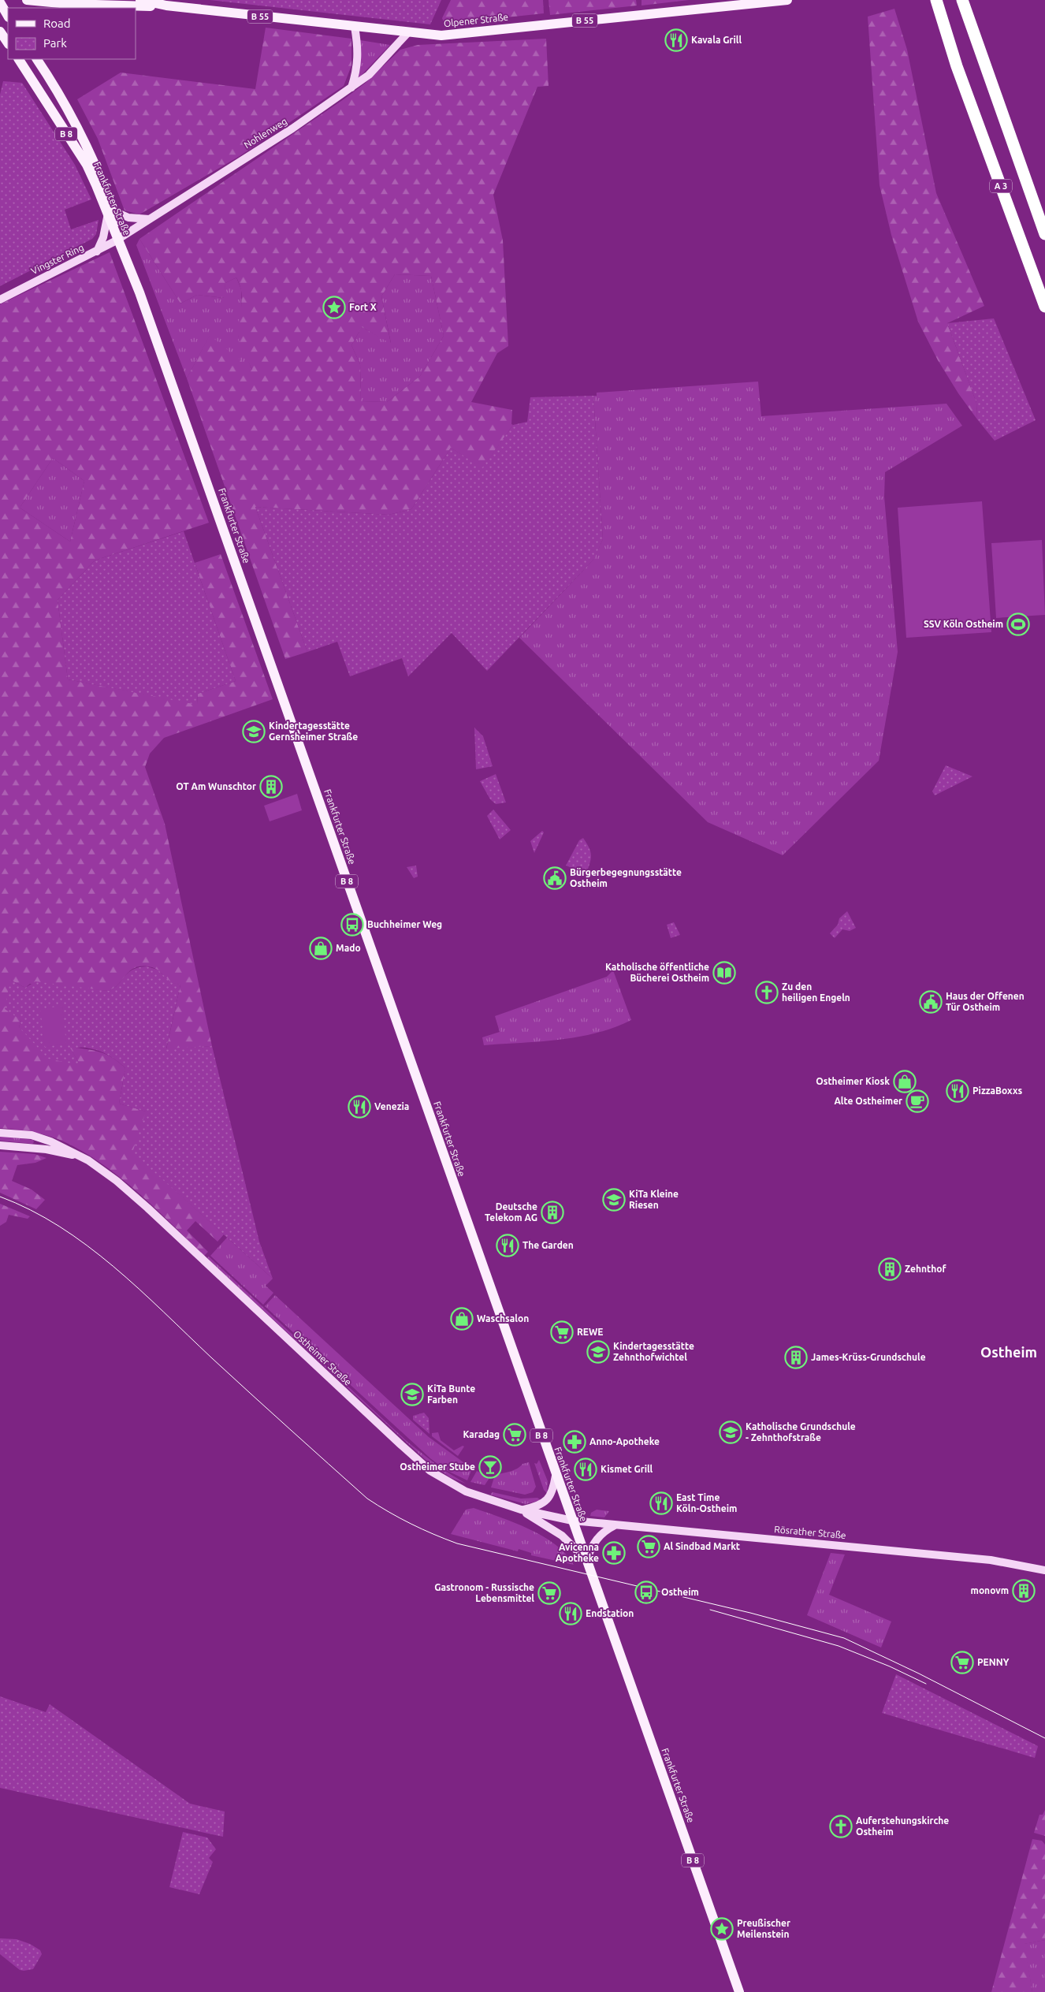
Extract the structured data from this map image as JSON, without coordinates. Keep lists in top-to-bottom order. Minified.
{"streets":{"highway":["A 3"],"main road":["B 55","Olpener Straße","Nohlenweg","B 8","Frankfurter Straße","Vingster Ring","Ostheimer Straße","Rösrather Straße"]},"crossings":[["Olpener Straße","Nohlenweg"],["Nohlenweg","Frankfurter Straße"],["Nohlenweg","Vingster Ring"],["B 8","Frankfurter Straße"],["B 8","Ostheimer Straße"],["Frankfurter Straße","Vingster Ring"],["Frankfurter Straße","Ostheimer Straße"],["Frankfurter Straße","Rösrather Straße"],["Ostheimer Straße","Rösrather Straße"]],"districts":["Ostheim"],"places":{"restaurant":["Kavala Grill","PizzaBoxxs","Venezia","The Garden","Kismet Grill","East Time Köln-Ostheim","Endstation"],"place":["Fort X","Preußischer Meilenstein"],"sports":["SSV Köln Ostheim"],"school or university":["Kindertagesstätte Gernsheimer Straße","KiTa Kleine Riesen","Kindertagesstätte Zehnthofwichtel","KiTa Bunte Farben","Katholische Grundschule - Zehnthofstraße"],"building":["OT Am Wunschtor","Deutsche Telekom AG","Zehnthof","James-Krüss-Grundschule","monovm"],"public building":["Bürgerbegegnungsstätte Ostheim","Haus der Offenen Tür Ostheim"],"bus stop":["Buchheimer Weg","Ostheim"],"shop":["Mado","Ostheimer Kiosk","Waschsalon"],"library":["Katholische öffentliche Bücherei Ostheim"],"church":["Zu den heiligen Engeln","Auferstehungskirche Ostheim"],"cafe":["Alte Ostheimer"],"supermarket":["REWE","Karadag","Al Sindbad Markt","Gastronom - Russische Lebensmittel","PENNY"],"pharmacy":["Anno-Apotheke","Avicenna Apotheke"],"bar":["Ostheimer Stube"]},"legend":["Road","Park"]}
